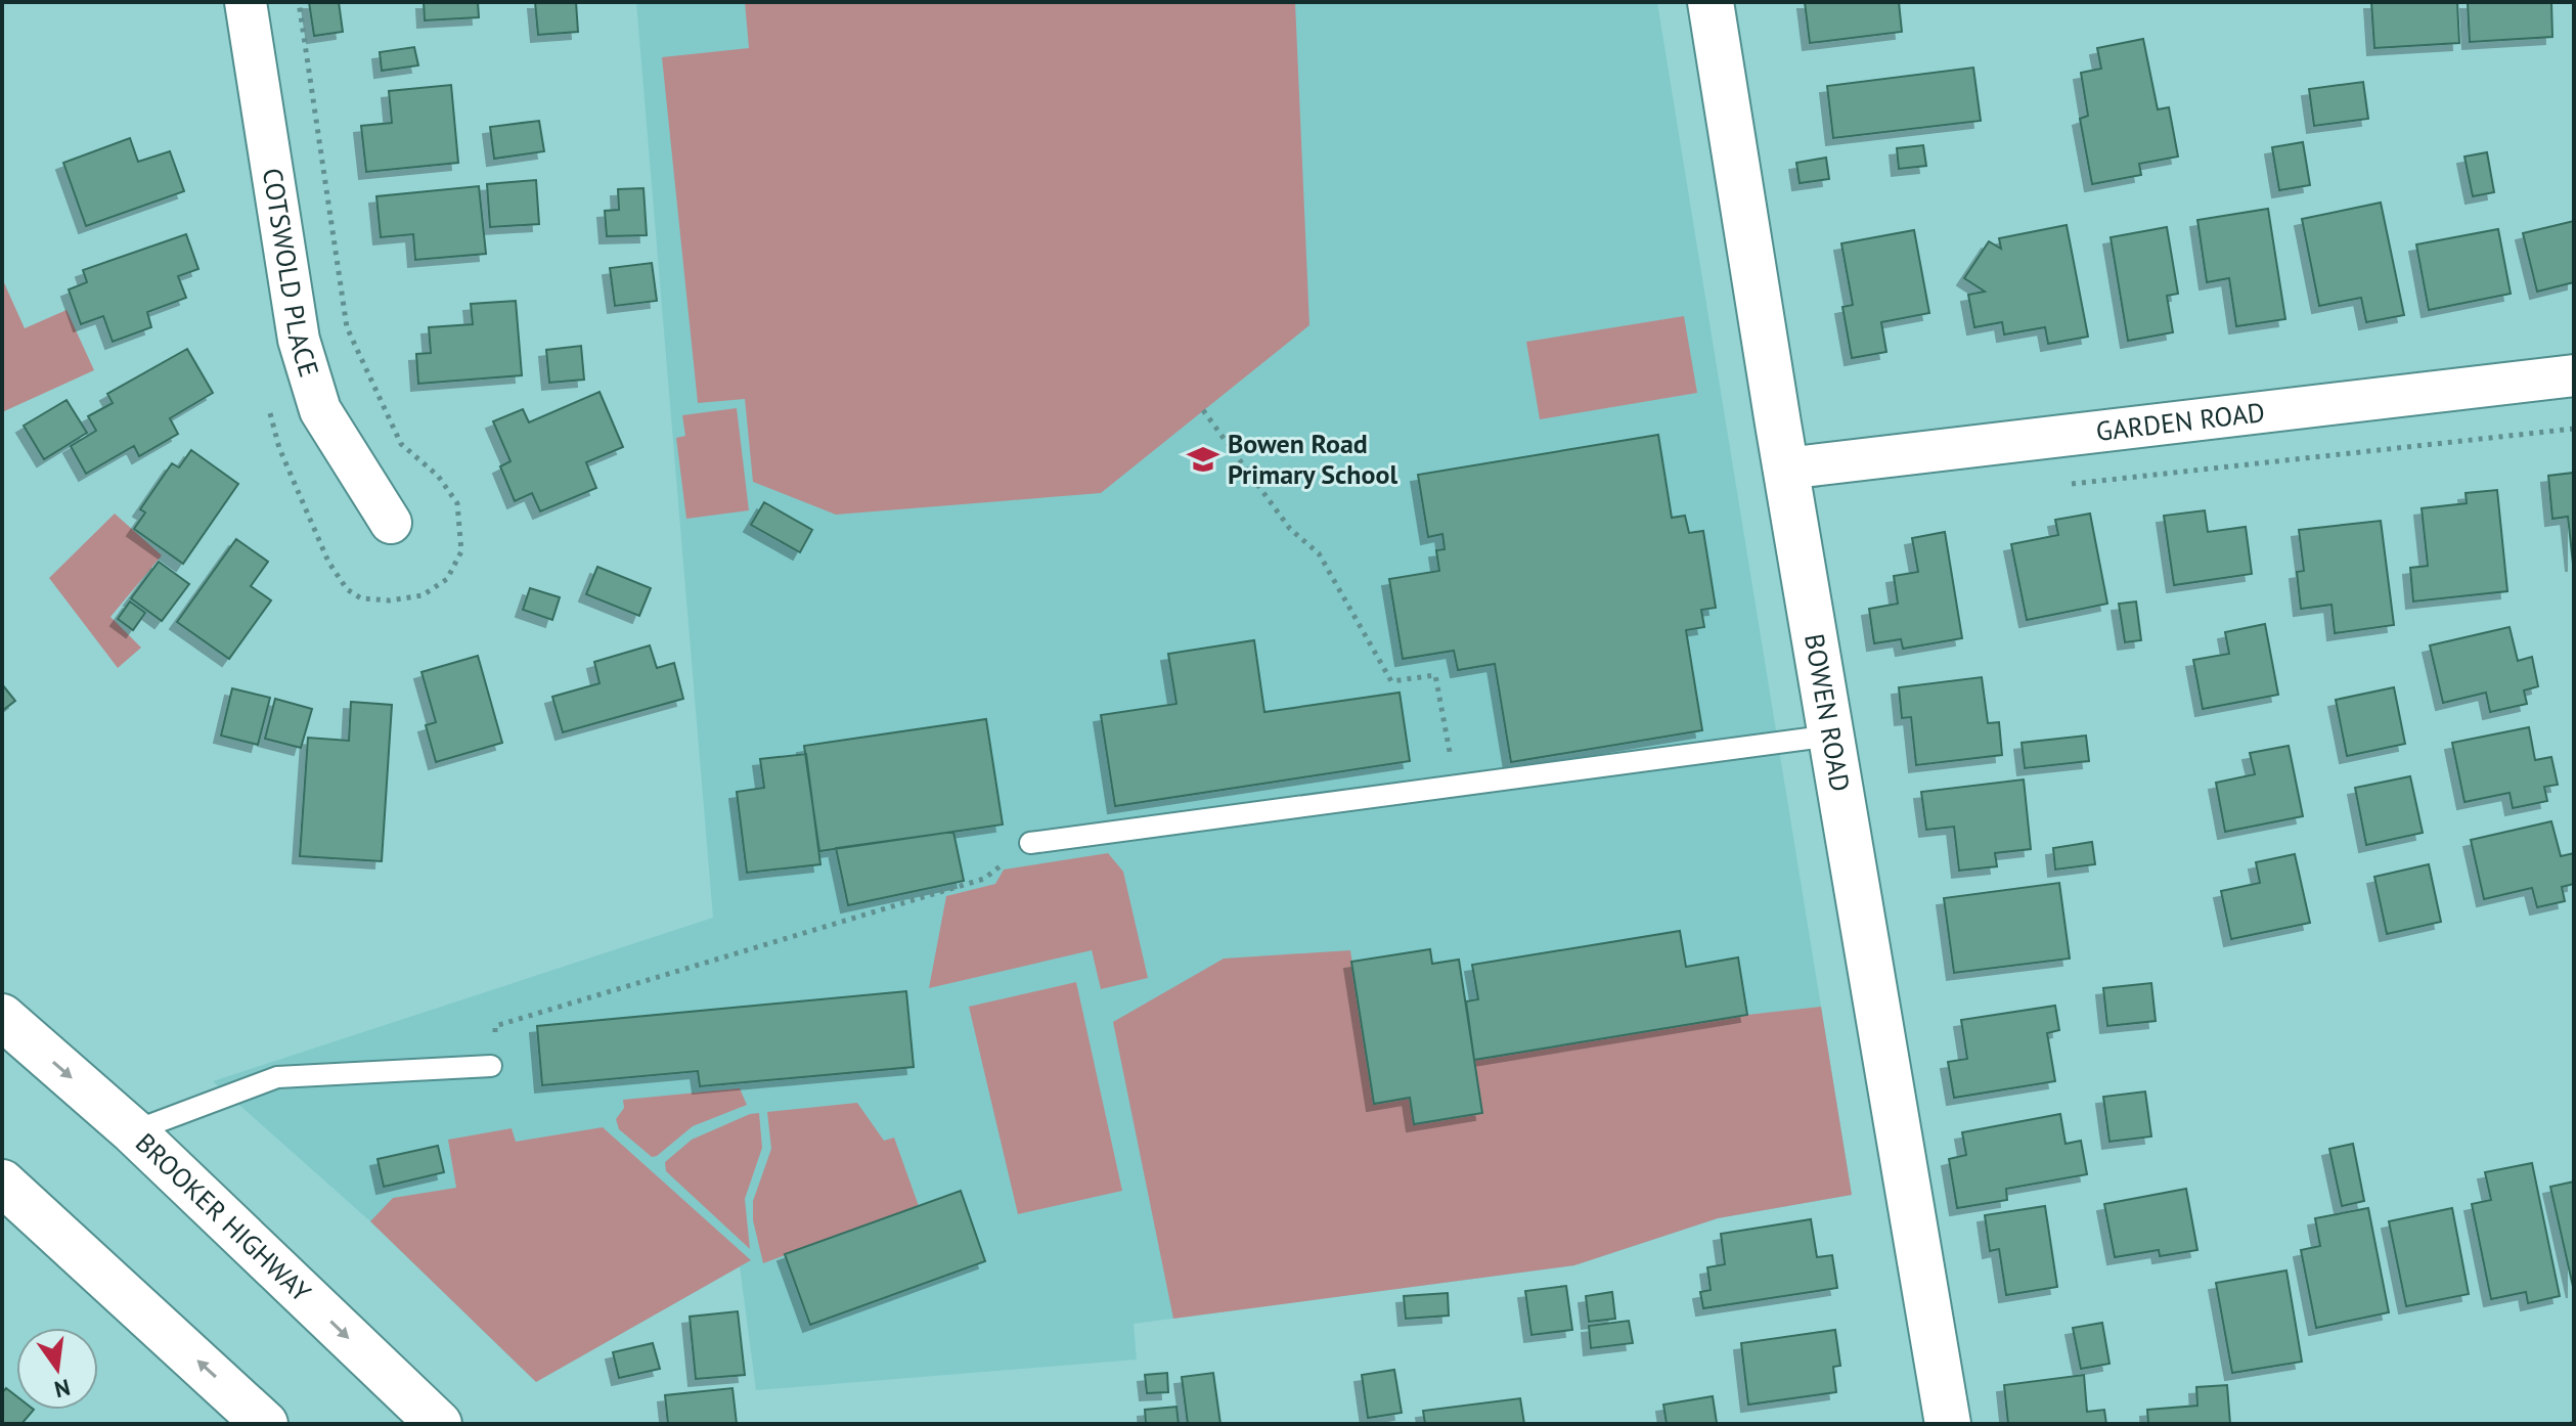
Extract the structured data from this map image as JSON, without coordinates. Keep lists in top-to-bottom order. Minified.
{"streets":{"main road":["BOWEN ROAD","BROOKER HIGHWAY"],"street":["COTSWOLD PLACE","GARDEN ROAD"]},"crossings":[["GARDEN ROAD","BOWEN ROAD"]],"places":{"school or university":["Bowen Road Primary School"]},"north":"bottom"}
